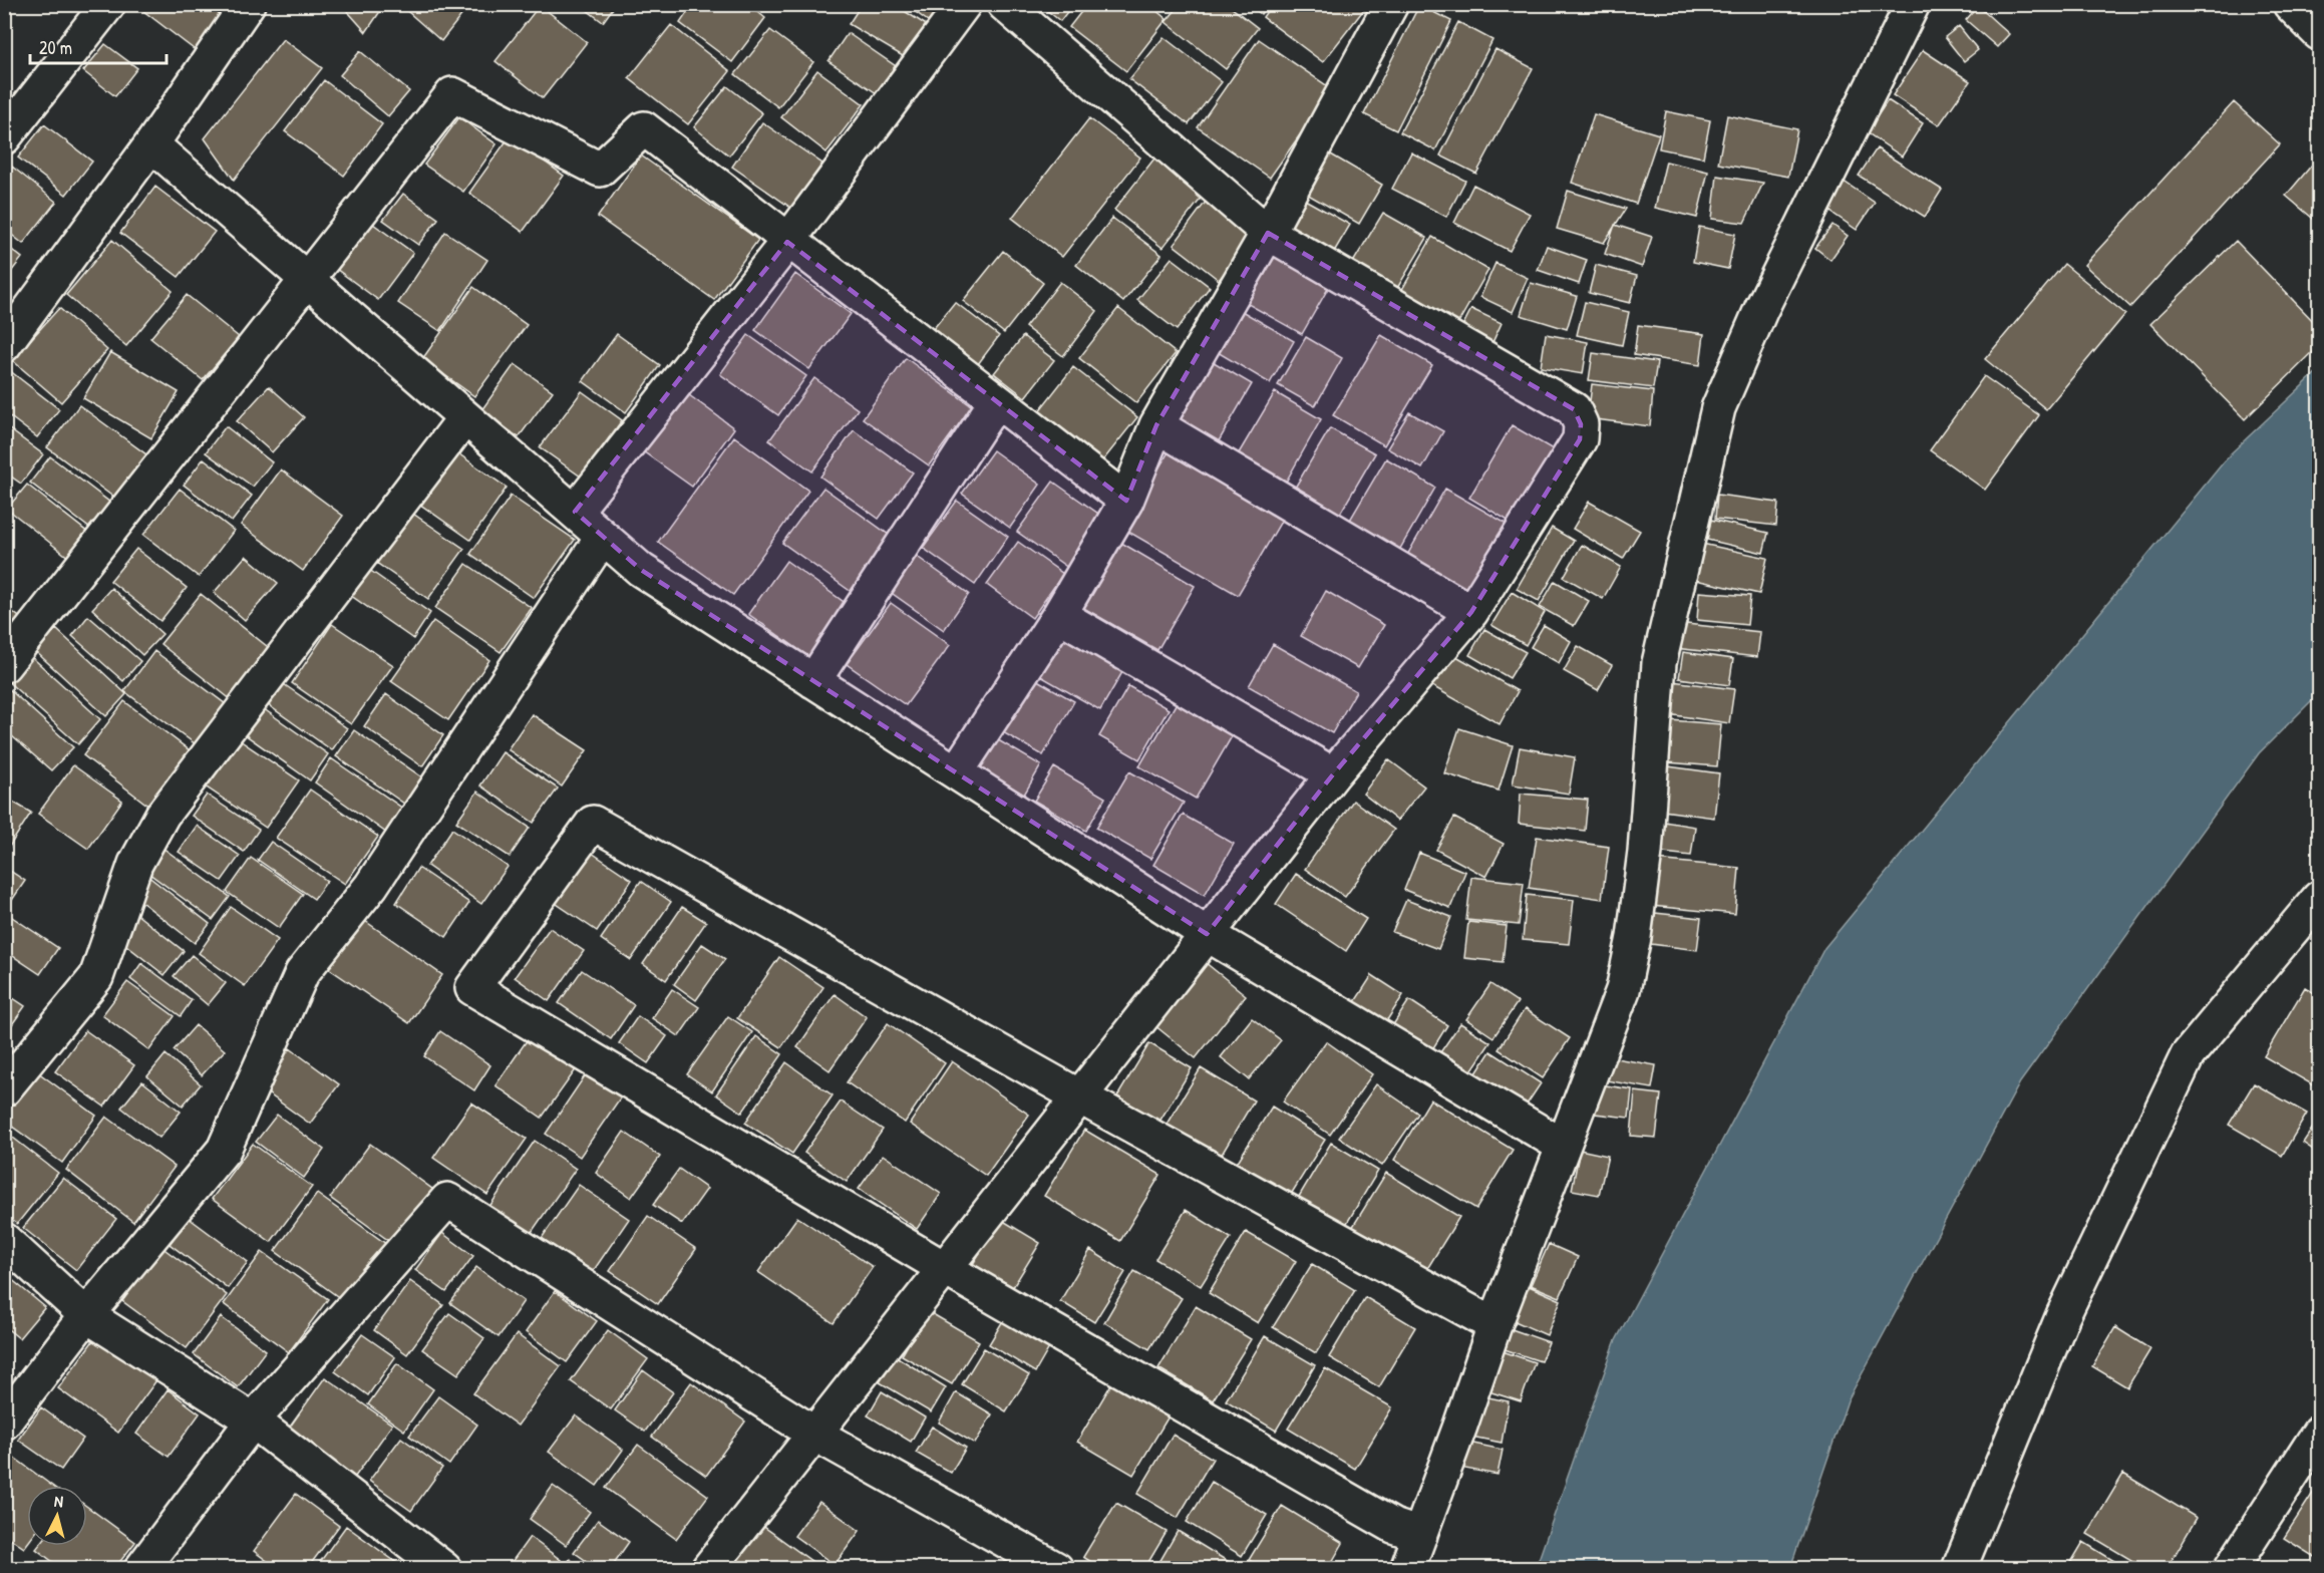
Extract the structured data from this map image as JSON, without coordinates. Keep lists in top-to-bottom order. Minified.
{"scale_bar":"20 m","north":"top"}
